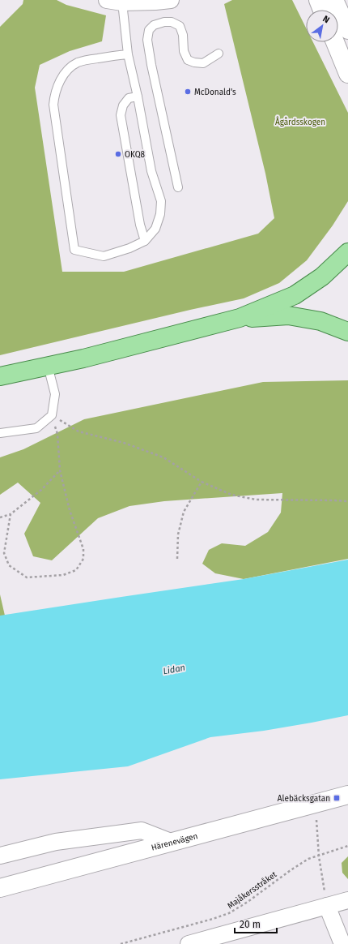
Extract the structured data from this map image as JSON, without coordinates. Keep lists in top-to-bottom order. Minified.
{"streets":{"street":["Härenevägen"],"path":["Majåkersstråket"]},"water":["Lidan"],"parks":["Ågårdsskogen"],"places":{"other":["McDonald's","OKQ8"],"transit":["Alebäcksgatan"]},"scale_bar":"20 m","north":"top right"}
